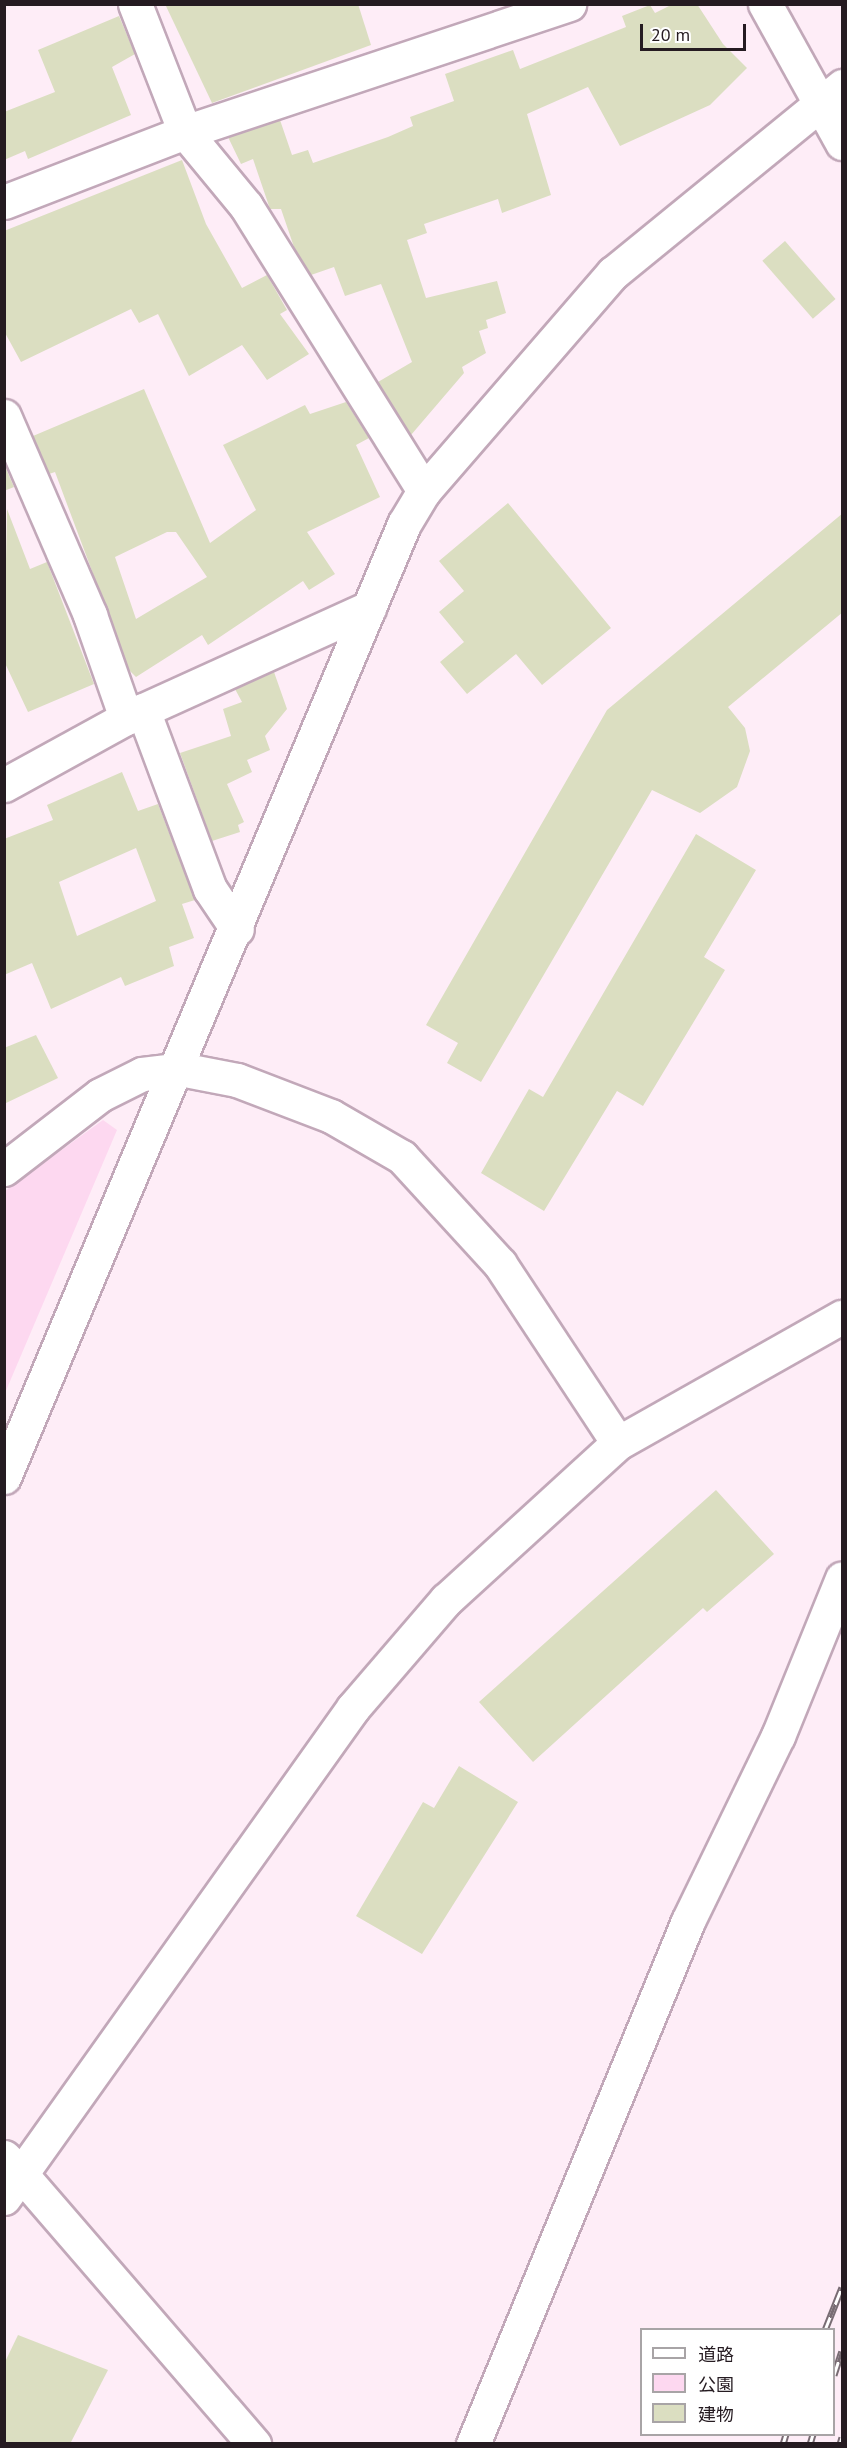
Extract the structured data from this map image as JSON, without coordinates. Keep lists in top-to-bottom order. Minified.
{"legend":["道路","公園","建物"],"scale_bar":"20 m"}
